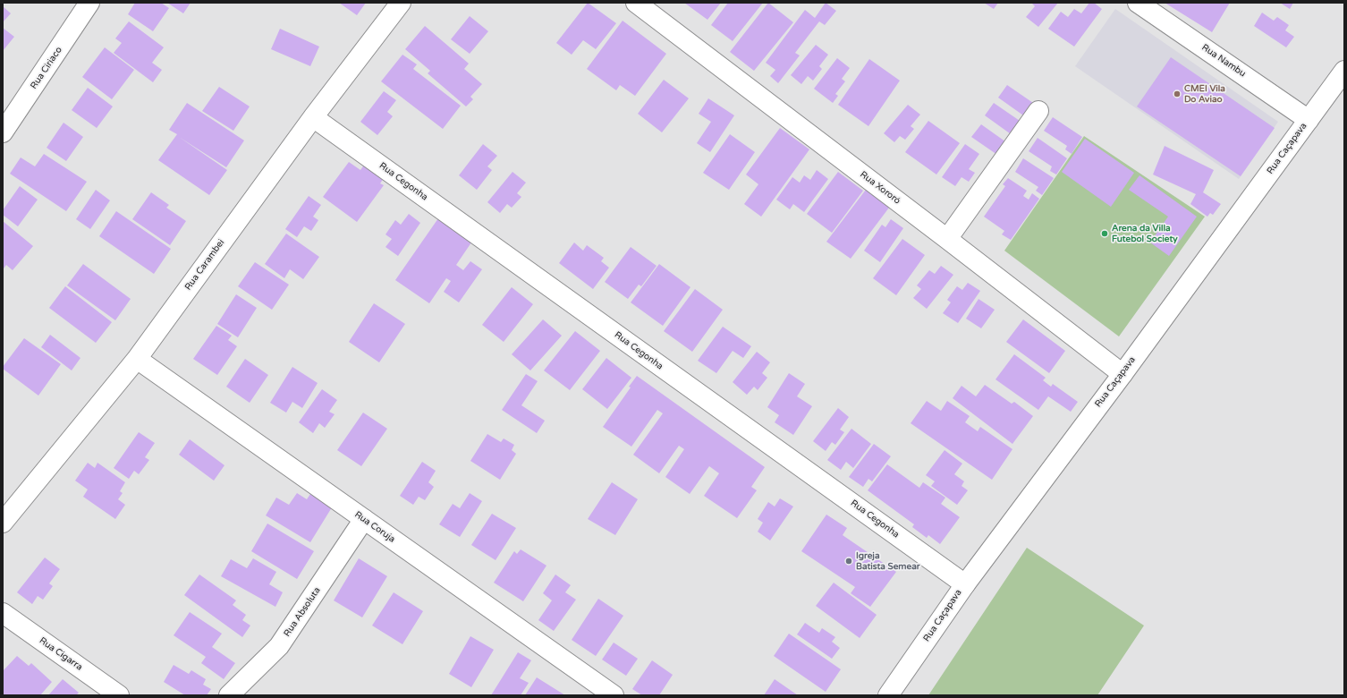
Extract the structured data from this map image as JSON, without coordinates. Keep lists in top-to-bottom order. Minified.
{"streets":{"street":["Rua Nambu","Rua Ciriaco","Rua Caçapava","Rua Cegonha","Rua Xororó","Rua Carambei","Rua Coruja","Rua Absoluta","Rua Cigarra"]},"crossings":[["Rua Nambu","Rua Caçapava"],["Rua Caçapava","Rua Cegonha"],["Rua Caçapava","Rua Xororó"],["Rua Cegonha","Rua Carambei"],["Rua Carambei","Rua Coruja"],["Rua Coruja","Rua Absoluta"]],"places":["CMEI Vila Do Aviao","Arena da Villa Futebol Society","Igreja Batista Semear"]}
